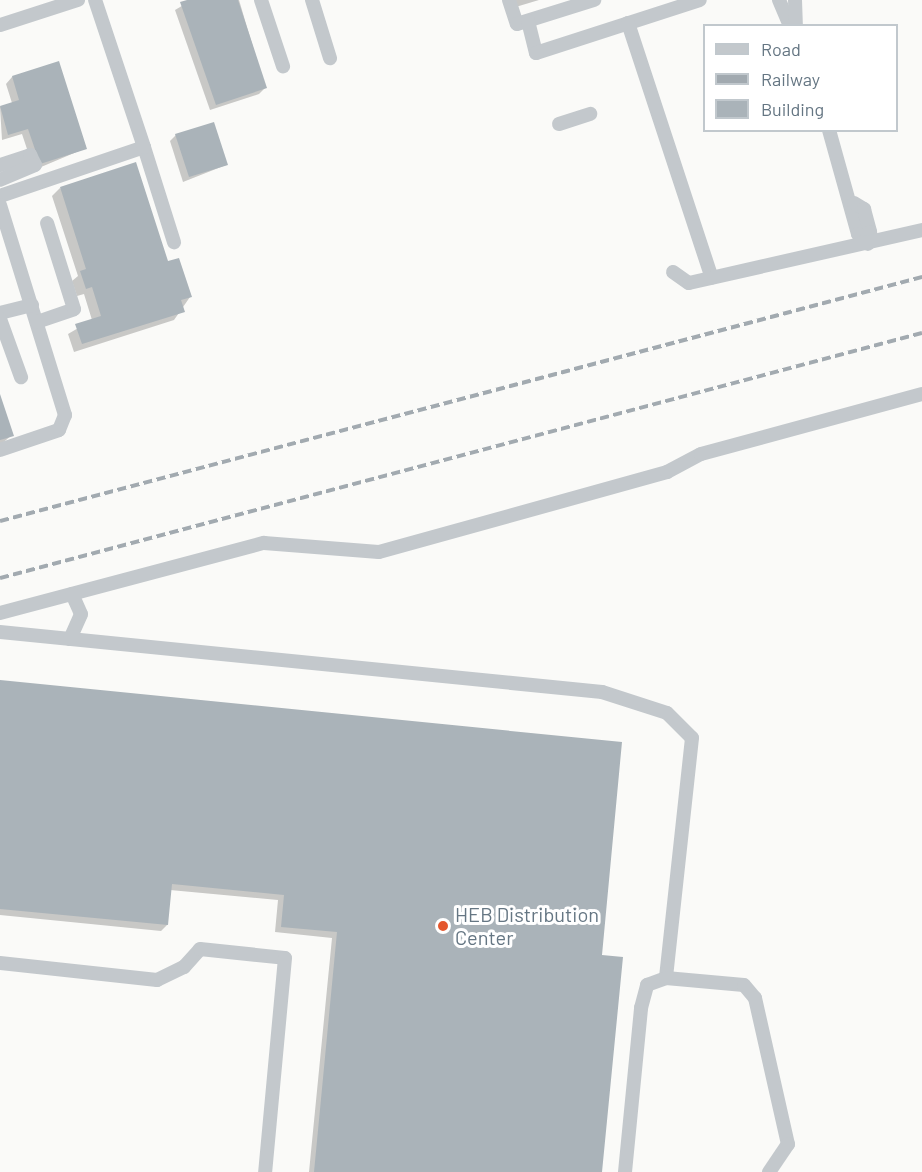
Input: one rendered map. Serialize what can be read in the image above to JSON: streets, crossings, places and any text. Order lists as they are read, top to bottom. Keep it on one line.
{"places":["HEB Distribution Center"],"legend":["Road","Railway","Building"]}
